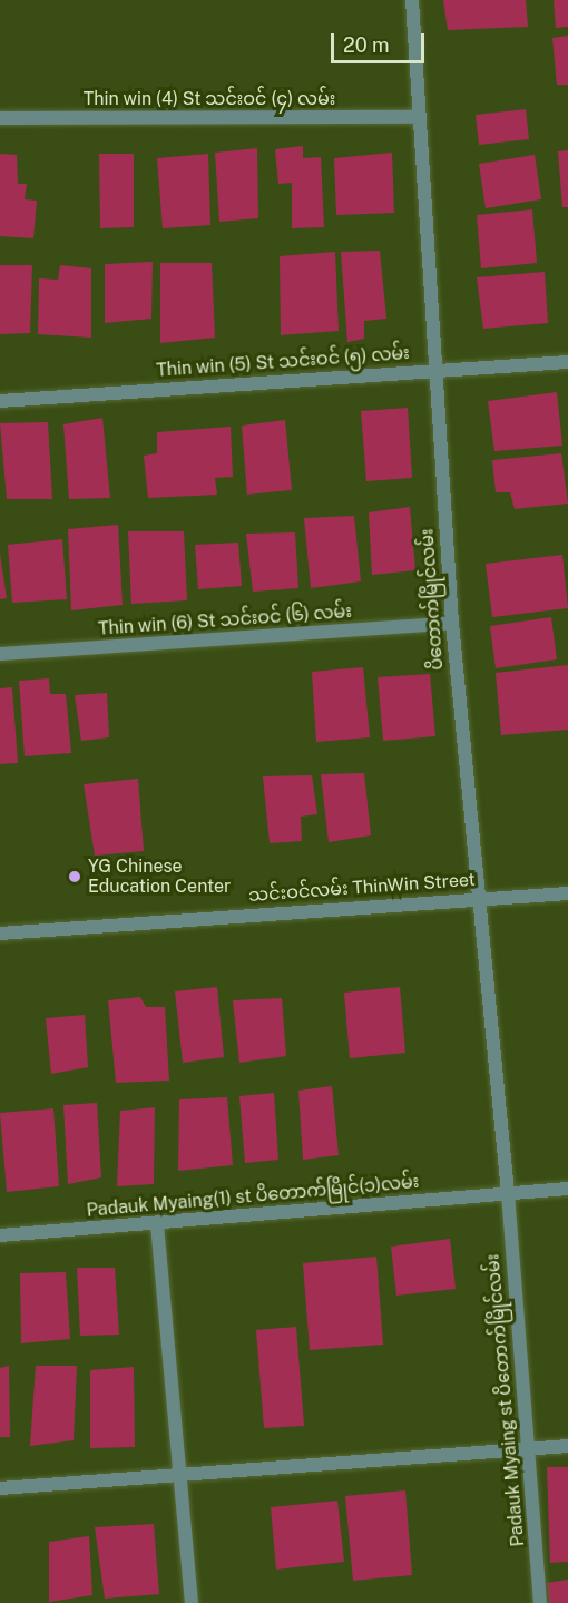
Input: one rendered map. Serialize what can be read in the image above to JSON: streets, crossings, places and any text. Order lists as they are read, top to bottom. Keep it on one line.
{"streets":{"street":["Thin win (4) St သင်းဝင် (၄) လမ်း","Thin win (5) St သင်းဝင် (၅) လမ်း","ပိတောက်မြိုင်လမ်း","Thin win (6) St သင်းဝင် (၆) လမ်း","သင်းဝင်လမ်း ThinWin Street","Padauk Myaing(1) st ပိတောက်မြိုင်(၁)လမ်း","Padauk Myaing st ပိတောက်မြိုင်လမ်း"]},"crossings":[["Thin win (4) St သင်းဝင် (၄) လမ်း","ပိတောက်မြိုင်လမ်း"],["Thin win (5) St သင်းဝင် (၅) လမ်း","ပိတောက်မြိုင်လမ်း"],["ပိတောက်မြိုင်လမ်း","Thin win (6) St သင်းဝင် (၆) လမ်း"],["ပိတောက်မြိုင်လမ်း","သင်းဝင်လမ်း ThinWin Street"],["ပိတောက်မြိုင်လမ်း","Padauk Myaing(1) st ပိတောက်မြိုင်(၁)လမ်း"],["ပိတောက်မြိုင်လမ်း","Padauk Myaing st ပိတောက်မြိုင်လမ်း"],["Padauk Myaing(1) st ပိတောက်မြိုင်(၁)လမ်း","Padauk Myaing st ပိတောက်မြိုင်လမ်း"]],"places":["YG Chinese Education Center"],"scale_bar":"20 m"}
